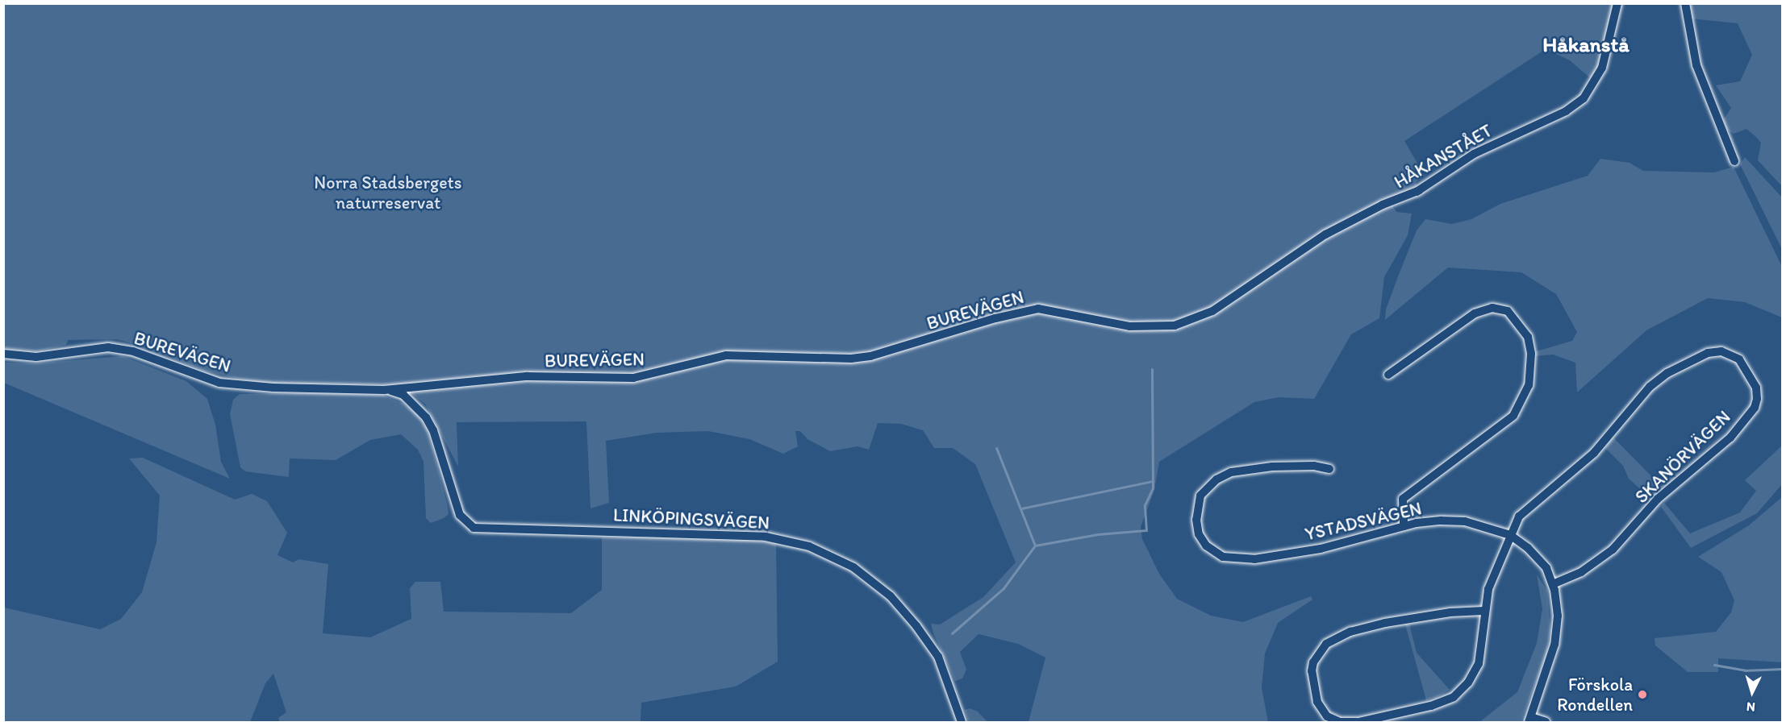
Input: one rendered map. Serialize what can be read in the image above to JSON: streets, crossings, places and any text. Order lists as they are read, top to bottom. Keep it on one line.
{"streets":{"street":["HÅKANSTÅET","BUREVÄGEN","SKANÖRVÄGEN","LINKÖPINGSVÄGEN","YSTADSVÄGEN"]},"crossings":[["HÅKANSTÅET","BUREVÄGEN"],["BUREVÄGEN","LINKÖPINGSVÄGEN"],["SKANÖRVÄGEN","YSTADSVÄGEN"]],"districts":["Håkanstå"],"parks":["Norra Stadsbergets naturreservat"],"places":["Förskola Rondellen"],"north":"bottom"}
